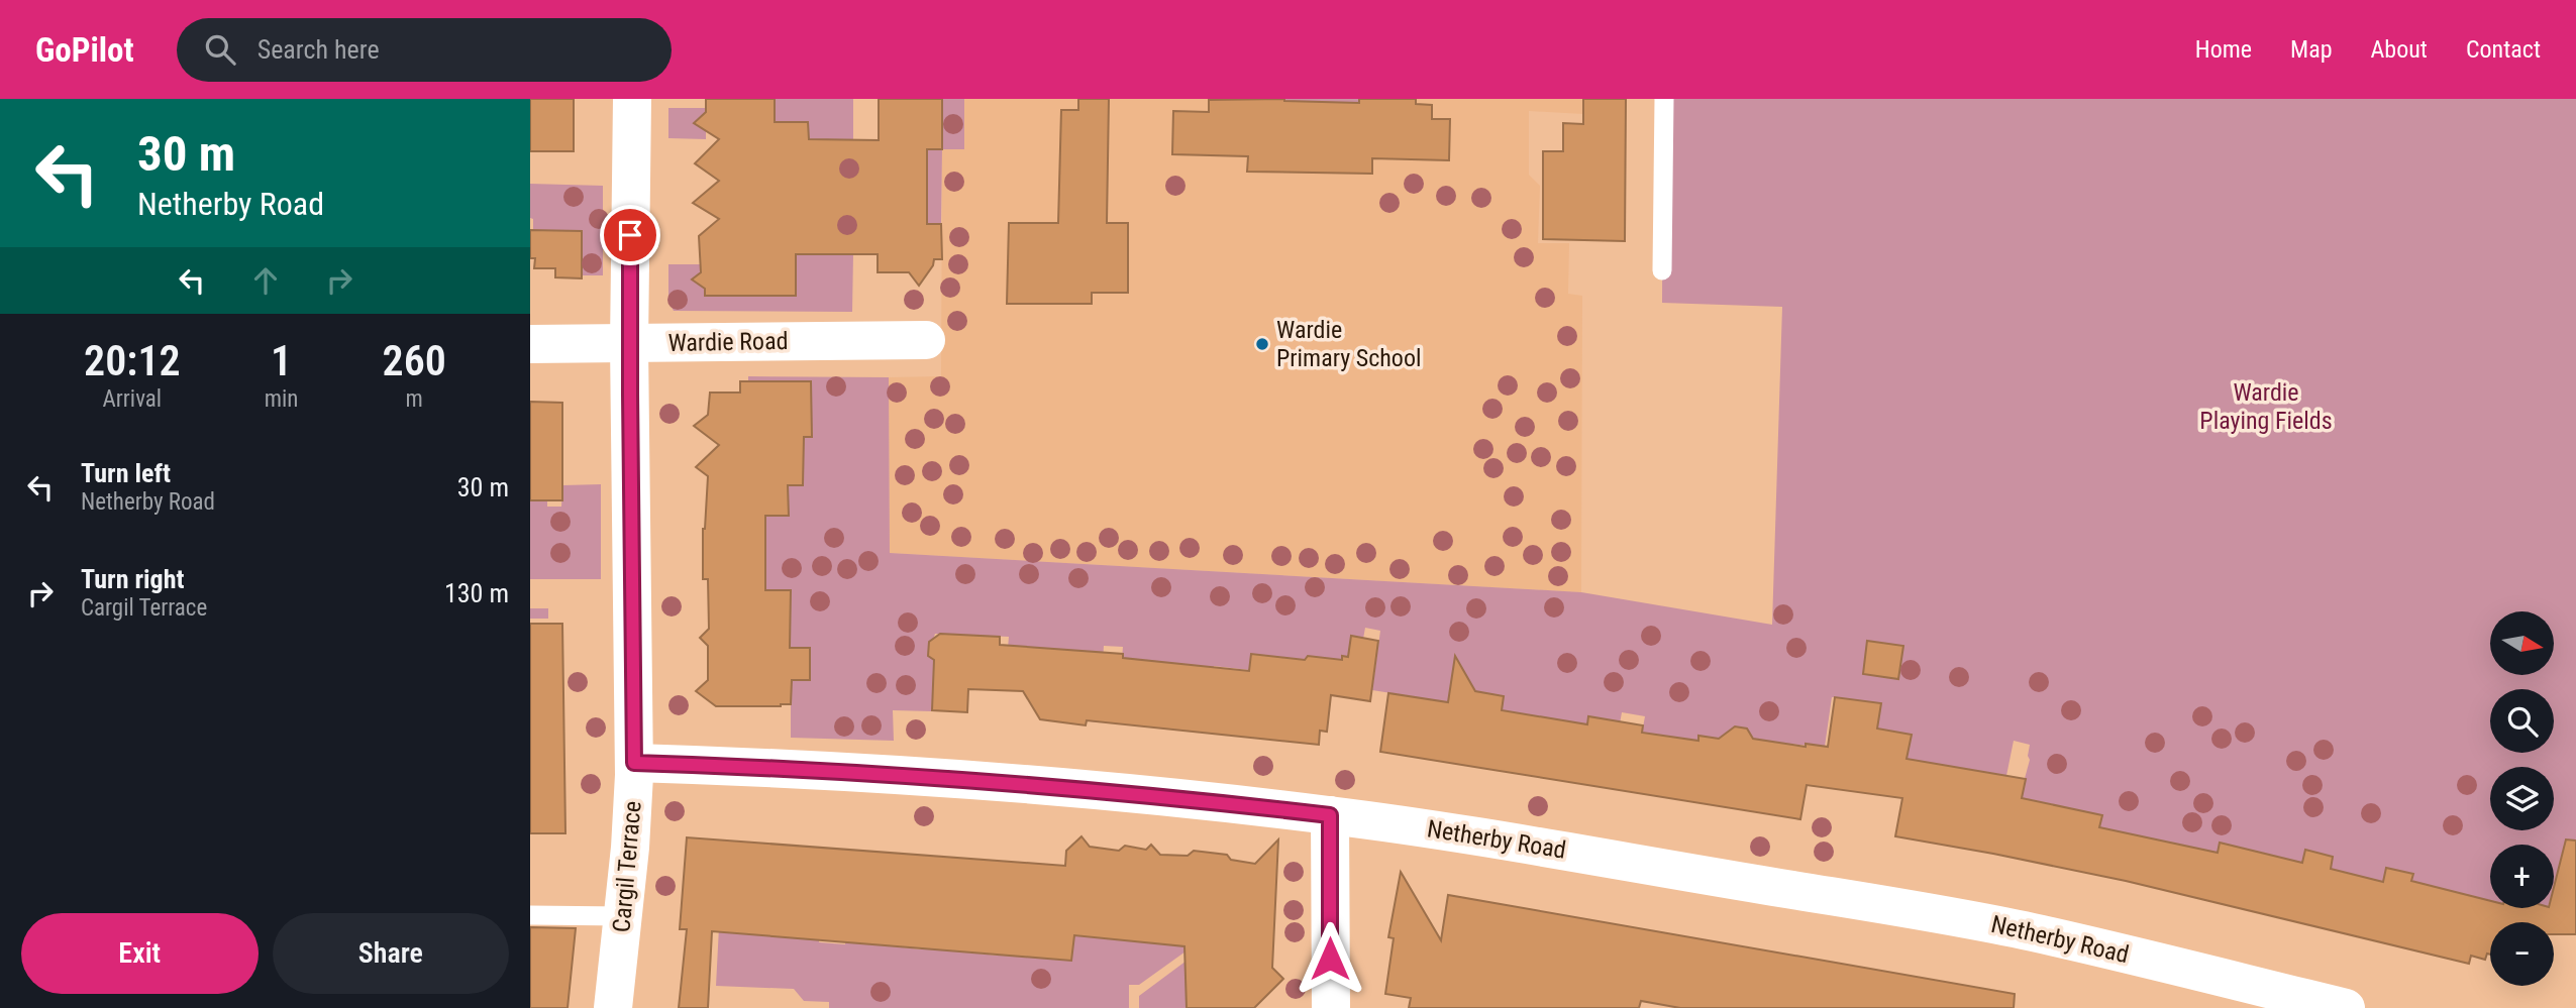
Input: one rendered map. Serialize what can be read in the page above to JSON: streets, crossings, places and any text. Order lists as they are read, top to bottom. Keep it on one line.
{"streets":{"street":["Wardie Road","Netherby Road","Cargil Terrace"]},"crossings":[["Wardie Road","Cargil Terrace"],["Netherby Road","Cargil Terrace"]],"parks":["Wardie Playing Fields"],"places":["Wardie Primary School"],"north":"right","page":{"header":"GoPilot","search":"Search here","nav":["Home","Map","About","Contact"],"turn":["30 m","Netherby Road"],"eta":["20:12","Arrival","1","min","260","m"],"list":[{"name":"Turn left","note":"Netherby Road","value":"30 m"},{"name":"Turn right","note":"Cargil Terrace","value":"130 m"}],"map_buttons":["+","−"],"buttons":["Exit","Share"]}}
